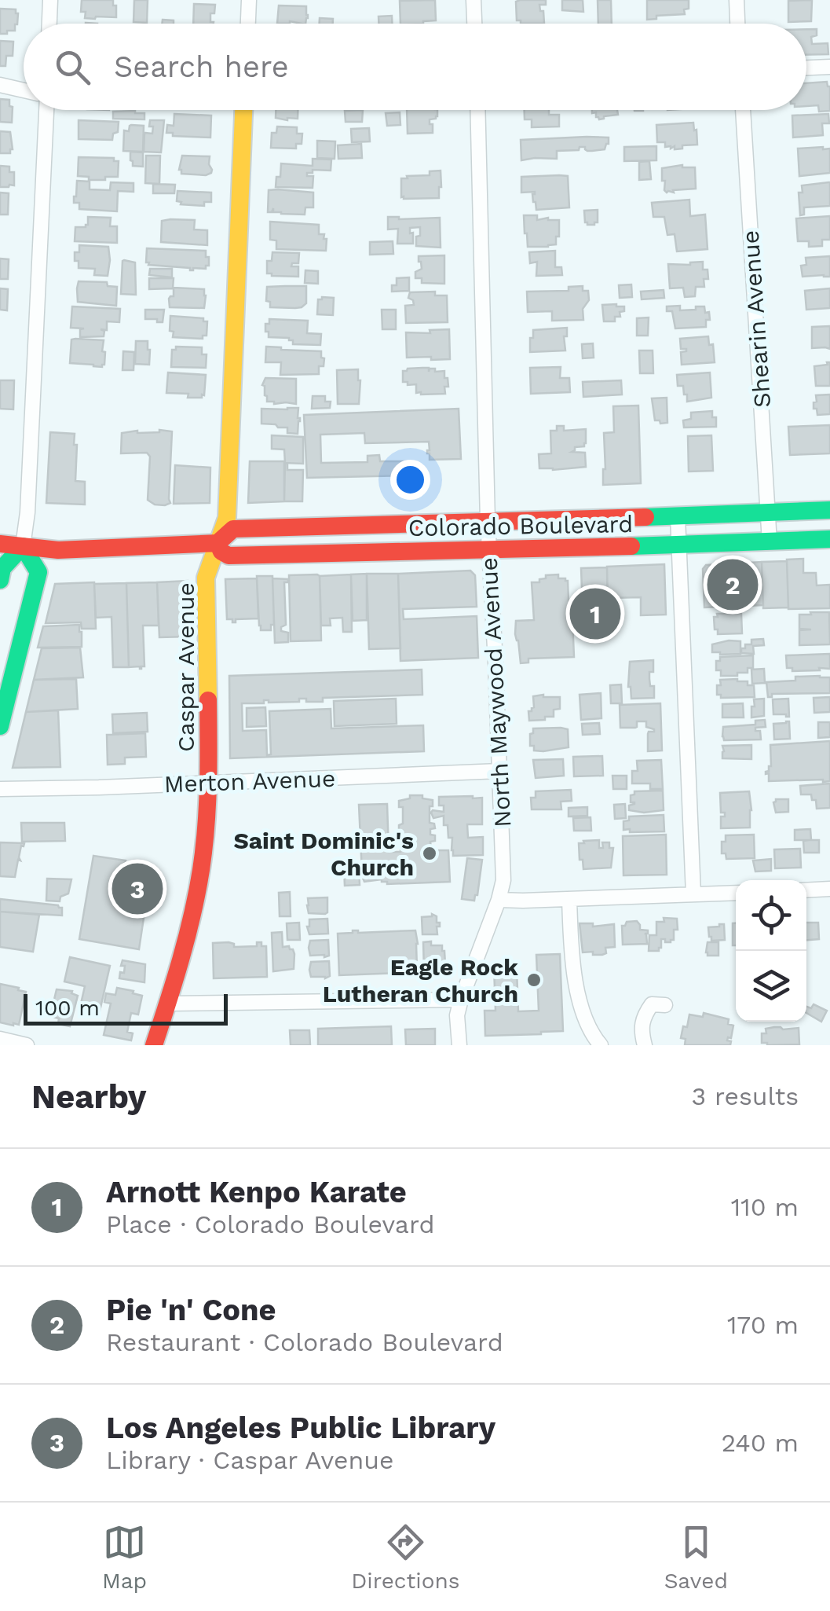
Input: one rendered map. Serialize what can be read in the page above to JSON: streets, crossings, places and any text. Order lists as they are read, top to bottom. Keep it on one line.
{"streets":{"main road":["Colorado Boulevard","Caspar Avenue"],"street":["Shearin Avenue","North Maywood Avenue","Merton Avenue"]},"crossings":[["Shearin Avenue","Colorado Boulevard"],["Colorado Boulevard","Caspar Avenue"],["Colorado Boulevard","North Maywood Avenue"],["Caspar Avenue","Merton Avenue"],["North Maywood Avenue","Merton Avenue"]],"places":["Saint Dominic's Church","Eagle Rock Lutheran Church"],"scale_bar":"100 m","page":{"search":"Search here","pins":["2","1","3"],"scale":"100 m","heading":["Nearby","3 results"],"list":[{"mark":"1","name":"Arnott Kenpo Karate","note":"Place · Colorado Boulevard","value":"110 m"},{"mark":"2","name":"Pie 'n' Cone","note":"Restaurant · Colorado Boulevard","value":"170 m"},{"mark":"3","name":"Los Angeles Public Library","note":"Library · Caspar Avenue","value":"240 m"}],"nav":["Map","Directions","Saved"]}}
